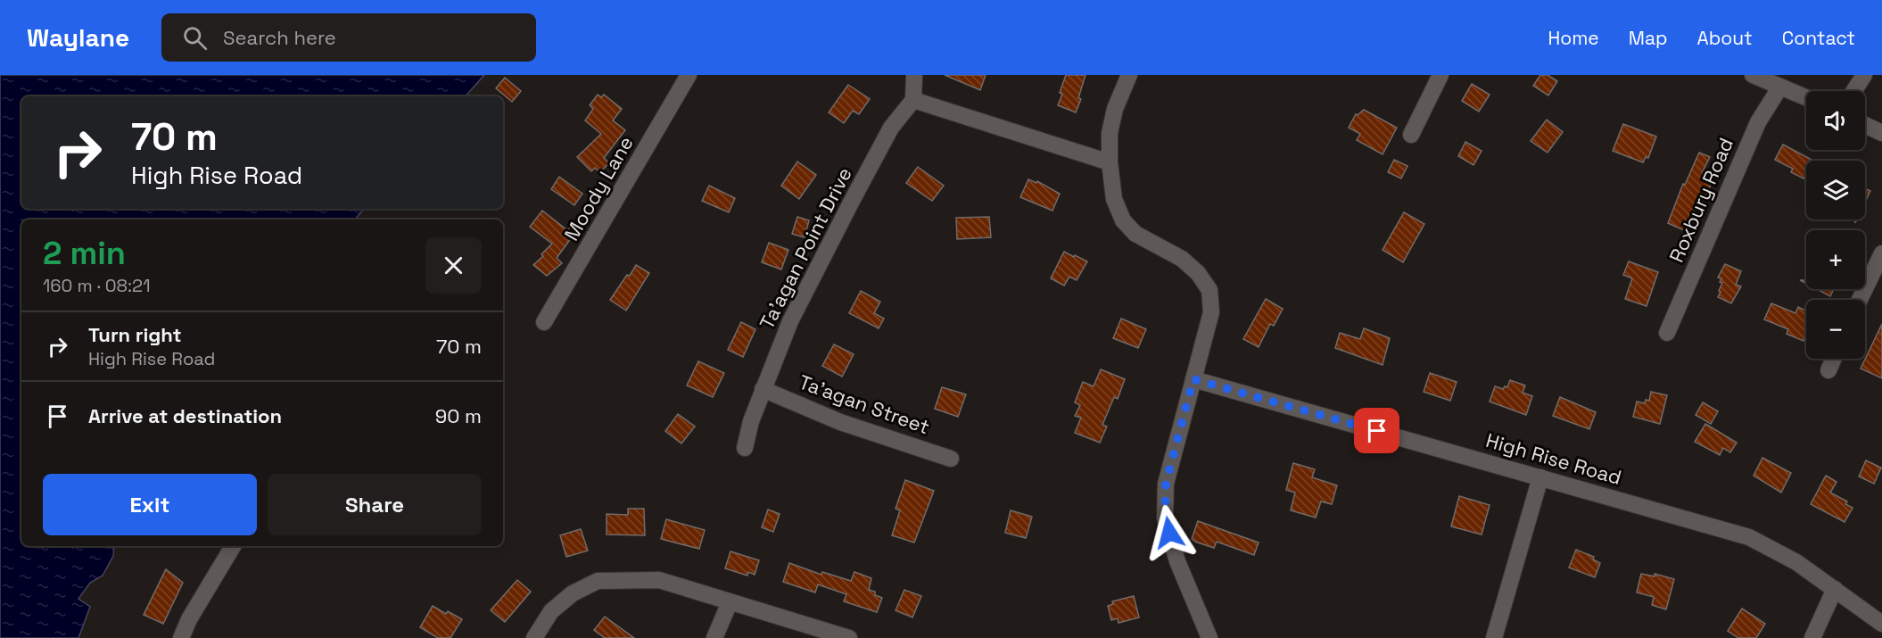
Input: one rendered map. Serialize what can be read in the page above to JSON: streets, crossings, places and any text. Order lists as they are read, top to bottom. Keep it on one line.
{"streets":{"street":["Moody Lane","Roxbury Road","Ta'agan Point Drive","Ta'agan Street","High Rise Road"]},"crossings":[["Ta'agan Point Drive","Ta'agan Street"]],"page":{"header":"Waylane","search":"Search here","nav":["Home","Map","About","Contact"],"map_buttons":["+","−"],"turn":["70 m","High Rise Road"],"heading":["2 min","160 m · 08:21"],"list":[{"name":"Turn right","note":"High Rise Road","value":"70 m"},{"name":"Arrive at destination","value":"90 m"}],"buttons":["Exit","Share"]}}
